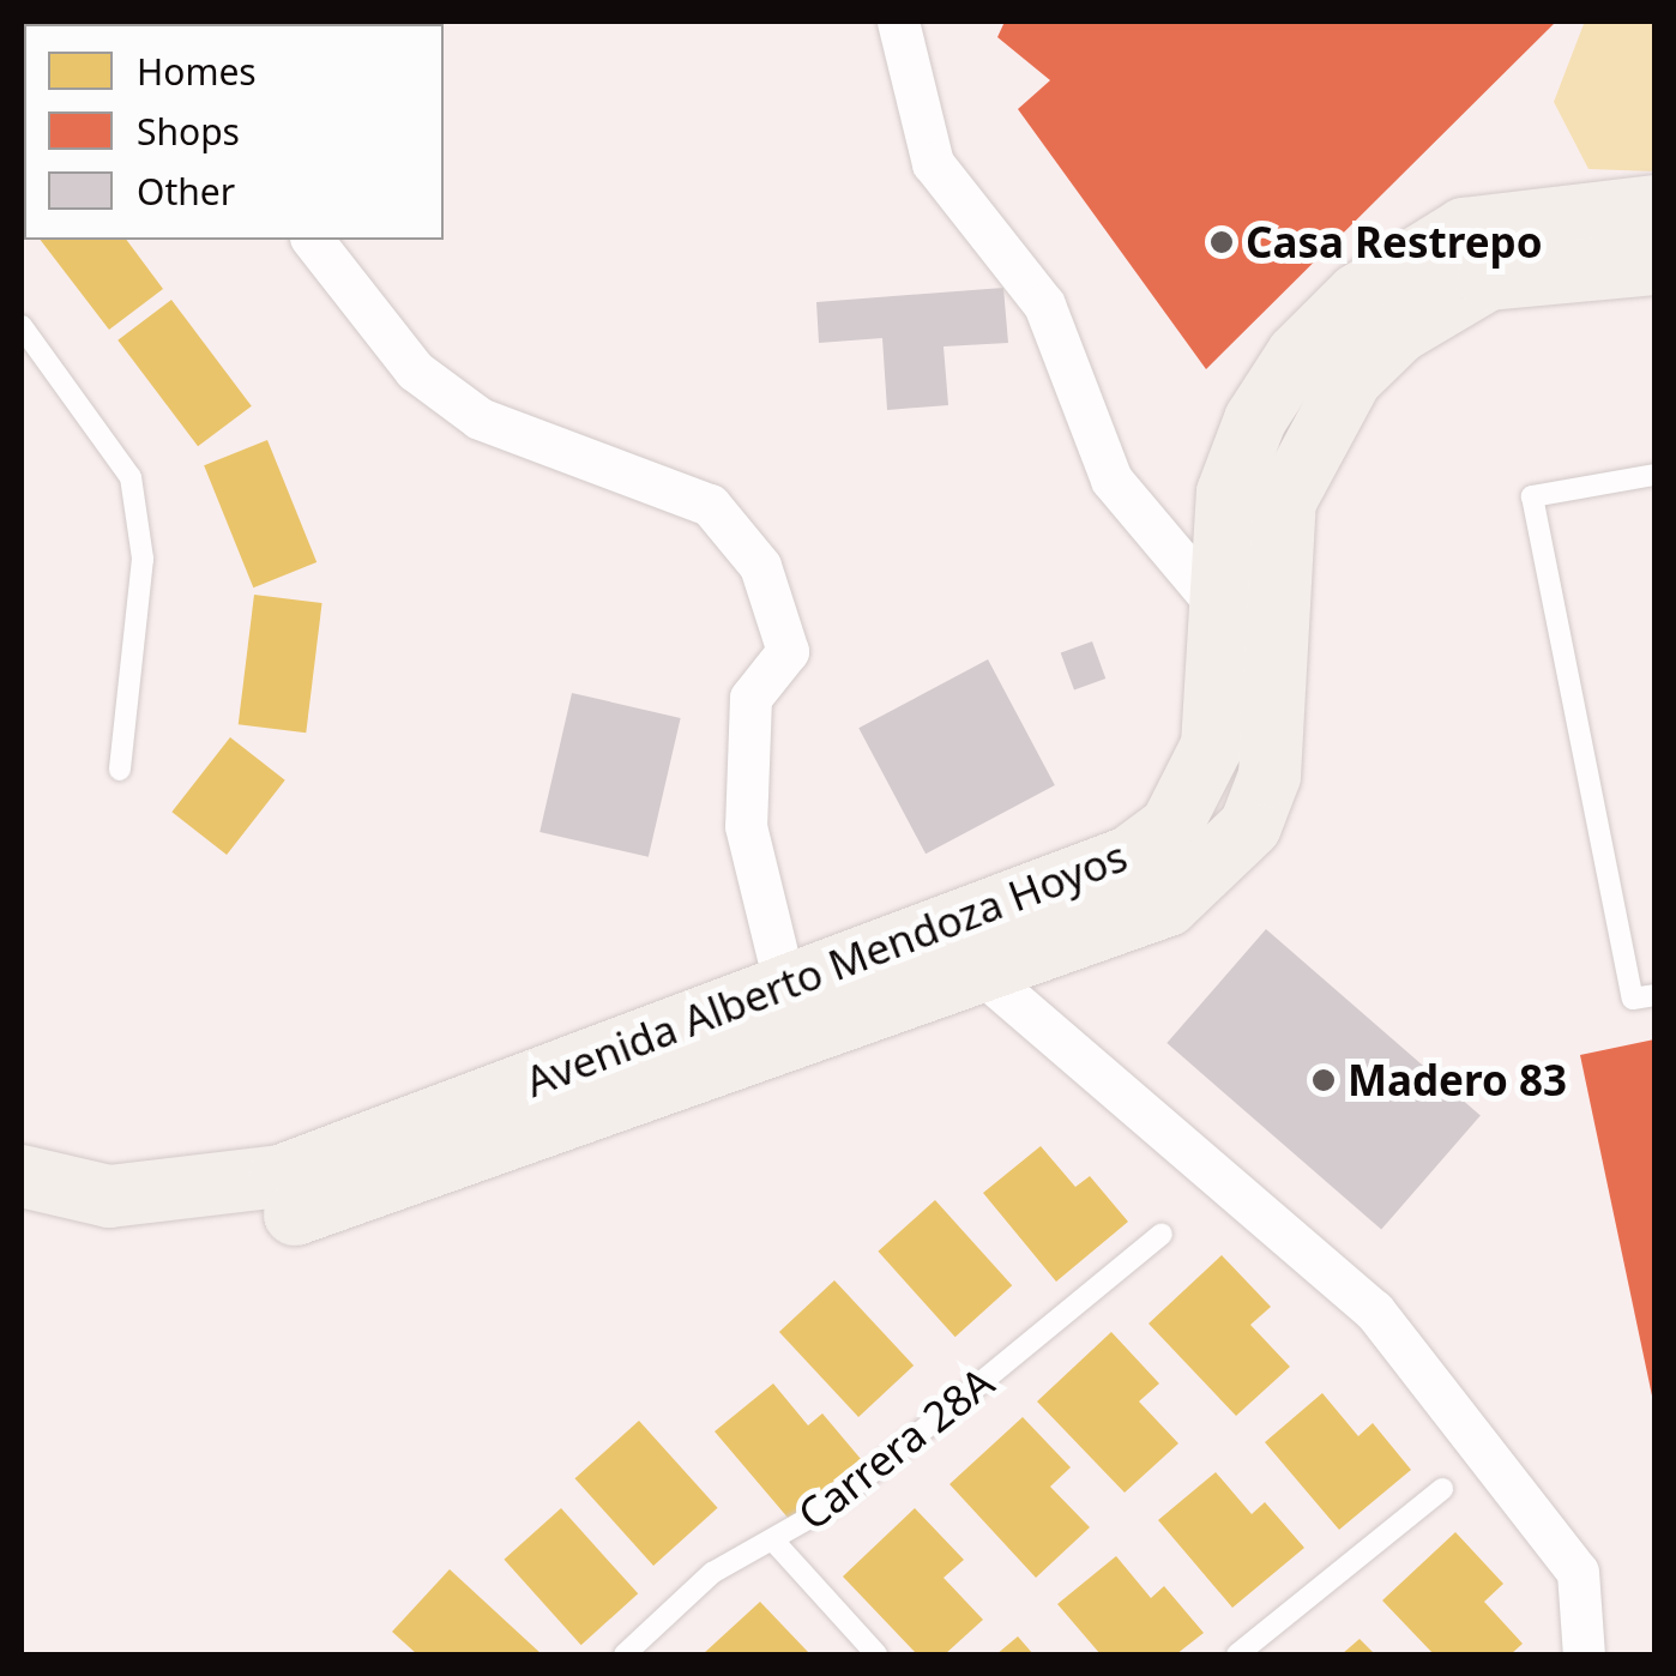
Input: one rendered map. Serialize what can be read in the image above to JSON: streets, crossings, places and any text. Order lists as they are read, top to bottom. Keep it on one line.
{"streets":{"main road":["Avenida Alberto Mendoza Hoyos"],"lane":["Carrera 28A"]},"places":["Casa Restrepo","Madero 83"],"legend":["Homes","Shops","Other"]}
